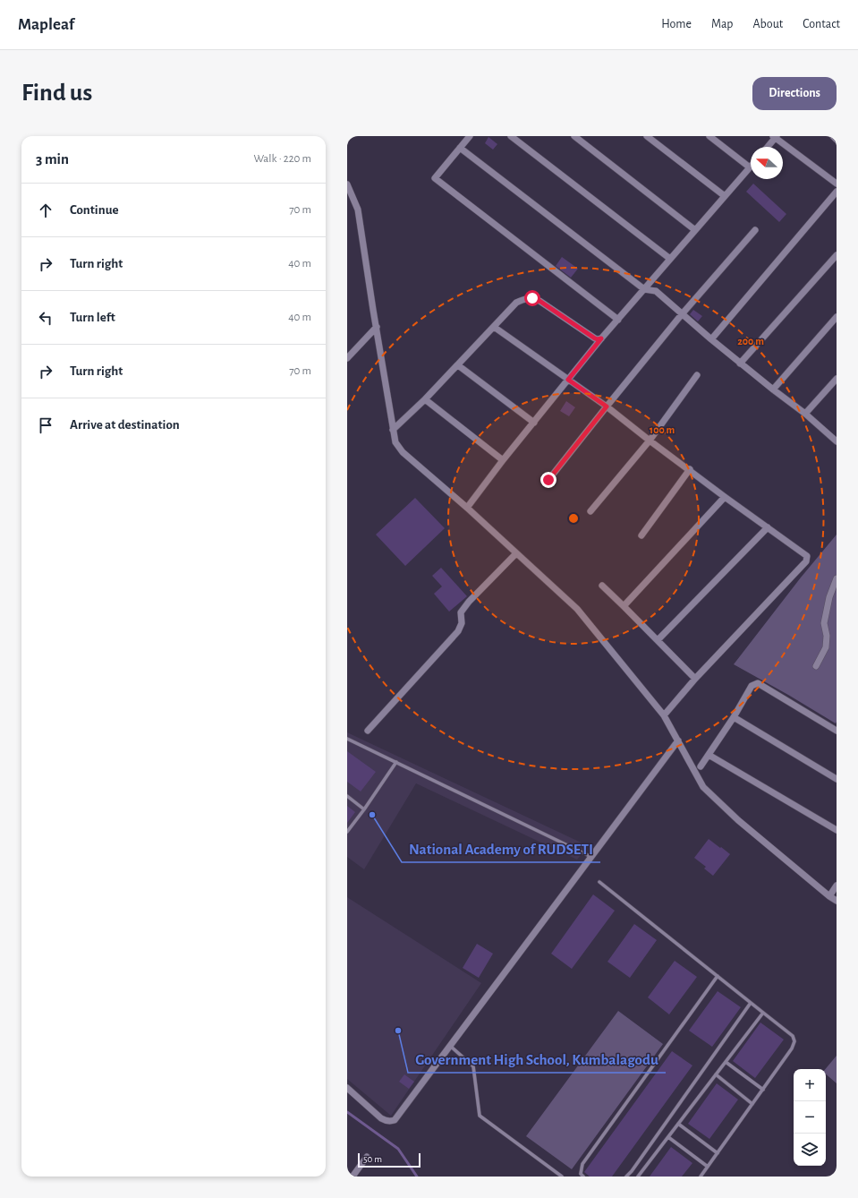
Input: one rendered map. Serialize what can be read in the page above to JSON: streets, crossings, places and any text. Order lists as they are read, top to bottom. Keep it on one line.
{"places":["National Academy of RUDSETI","Government High School, Kumbalagodu"],"scale_bar":"50 m","north":"left","page":{"header":"Mapleaf","nav":["Home","Map","About","Contact"],"buttons":"Directions","title":"Find us","heading":["3 min","Walk · 220 m"],"list":[["Continue","70 m"],["Turn right","40 m"],["Turn left","40 m"],["Turn right","70 m"],"Arrive at destination"],"map_buttons":["+","−"],"scale":"50 m"},"rings":["200 m","100 m"]}
